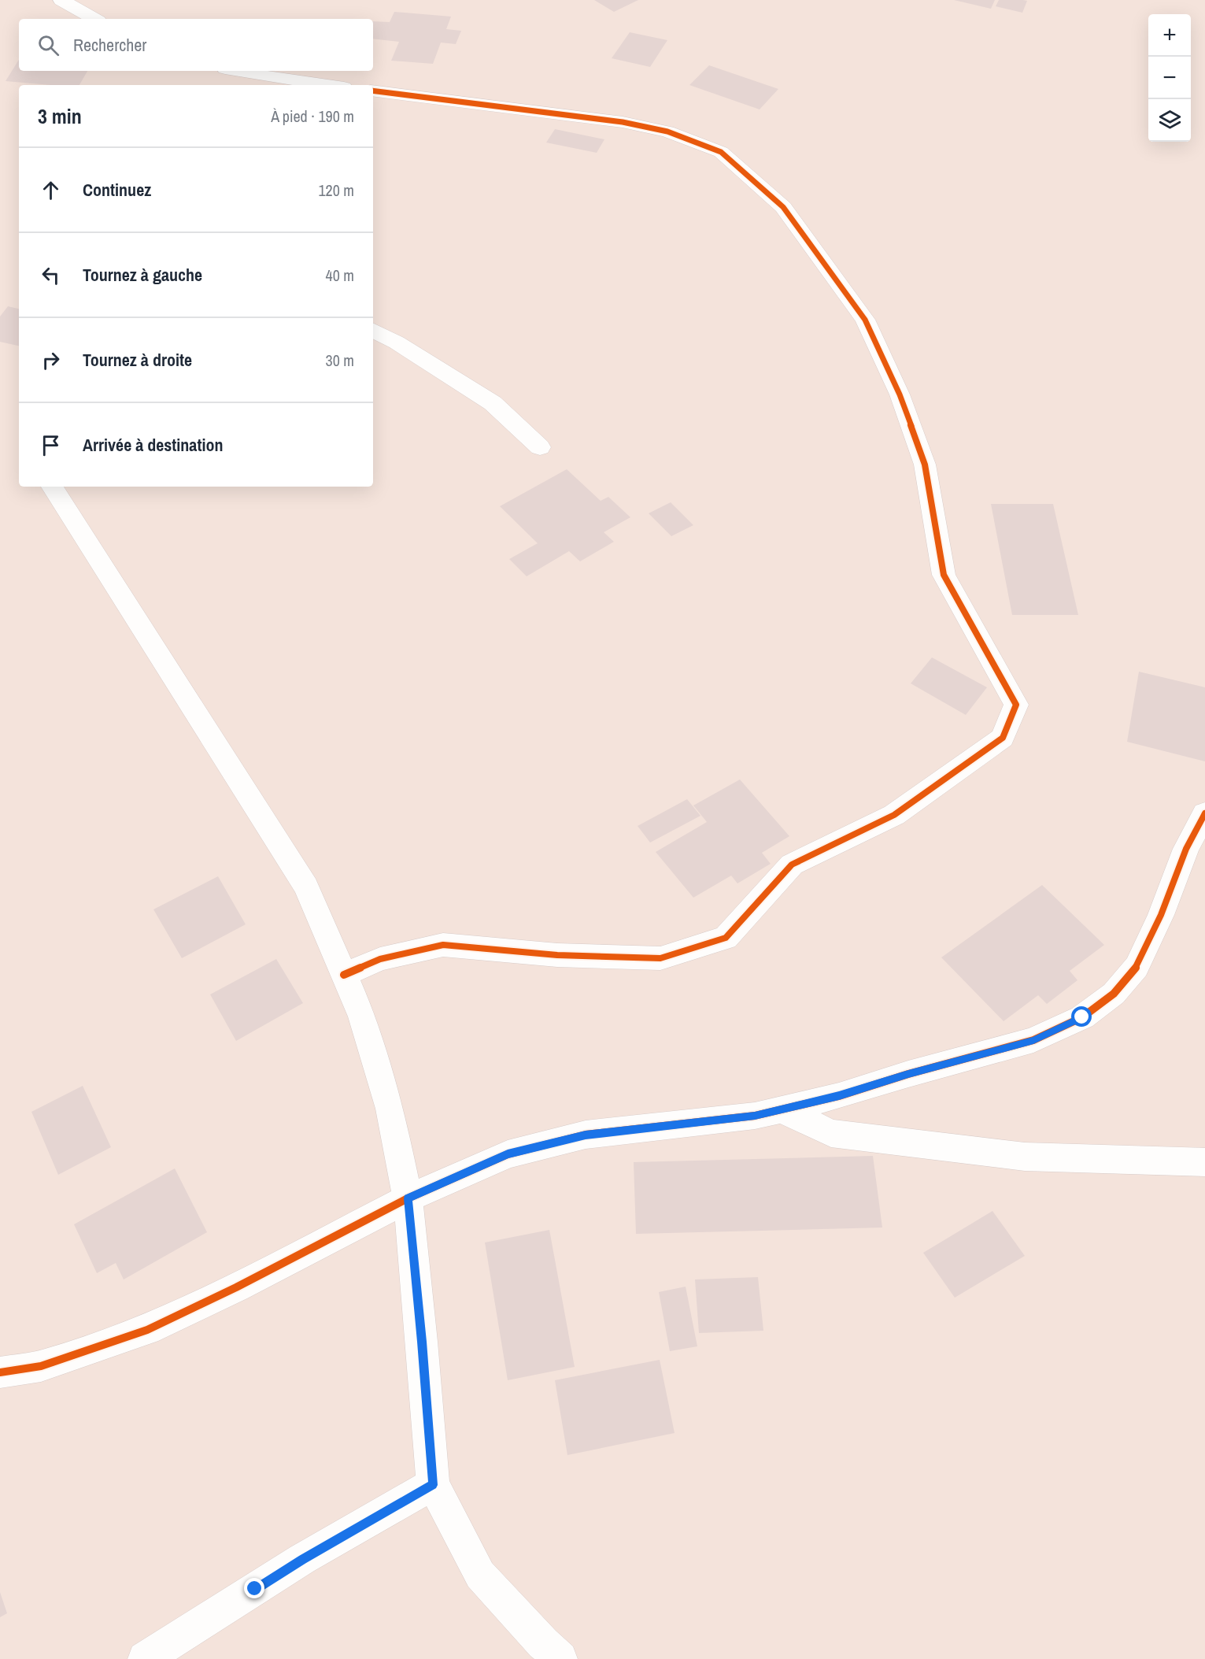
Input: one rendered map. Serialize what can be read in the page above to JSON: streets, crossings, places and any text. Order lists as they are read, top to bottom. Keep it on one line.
{"page":{"map_buttons":["+","−"],"search":"Rechercher","heading":["3 min","À pied · 190 m"],"list":[["Continuez","120 m"],["Tournez à gauche","40 m"],["Tournez à droite","30 m"],"Arrivée à destination"]}}
